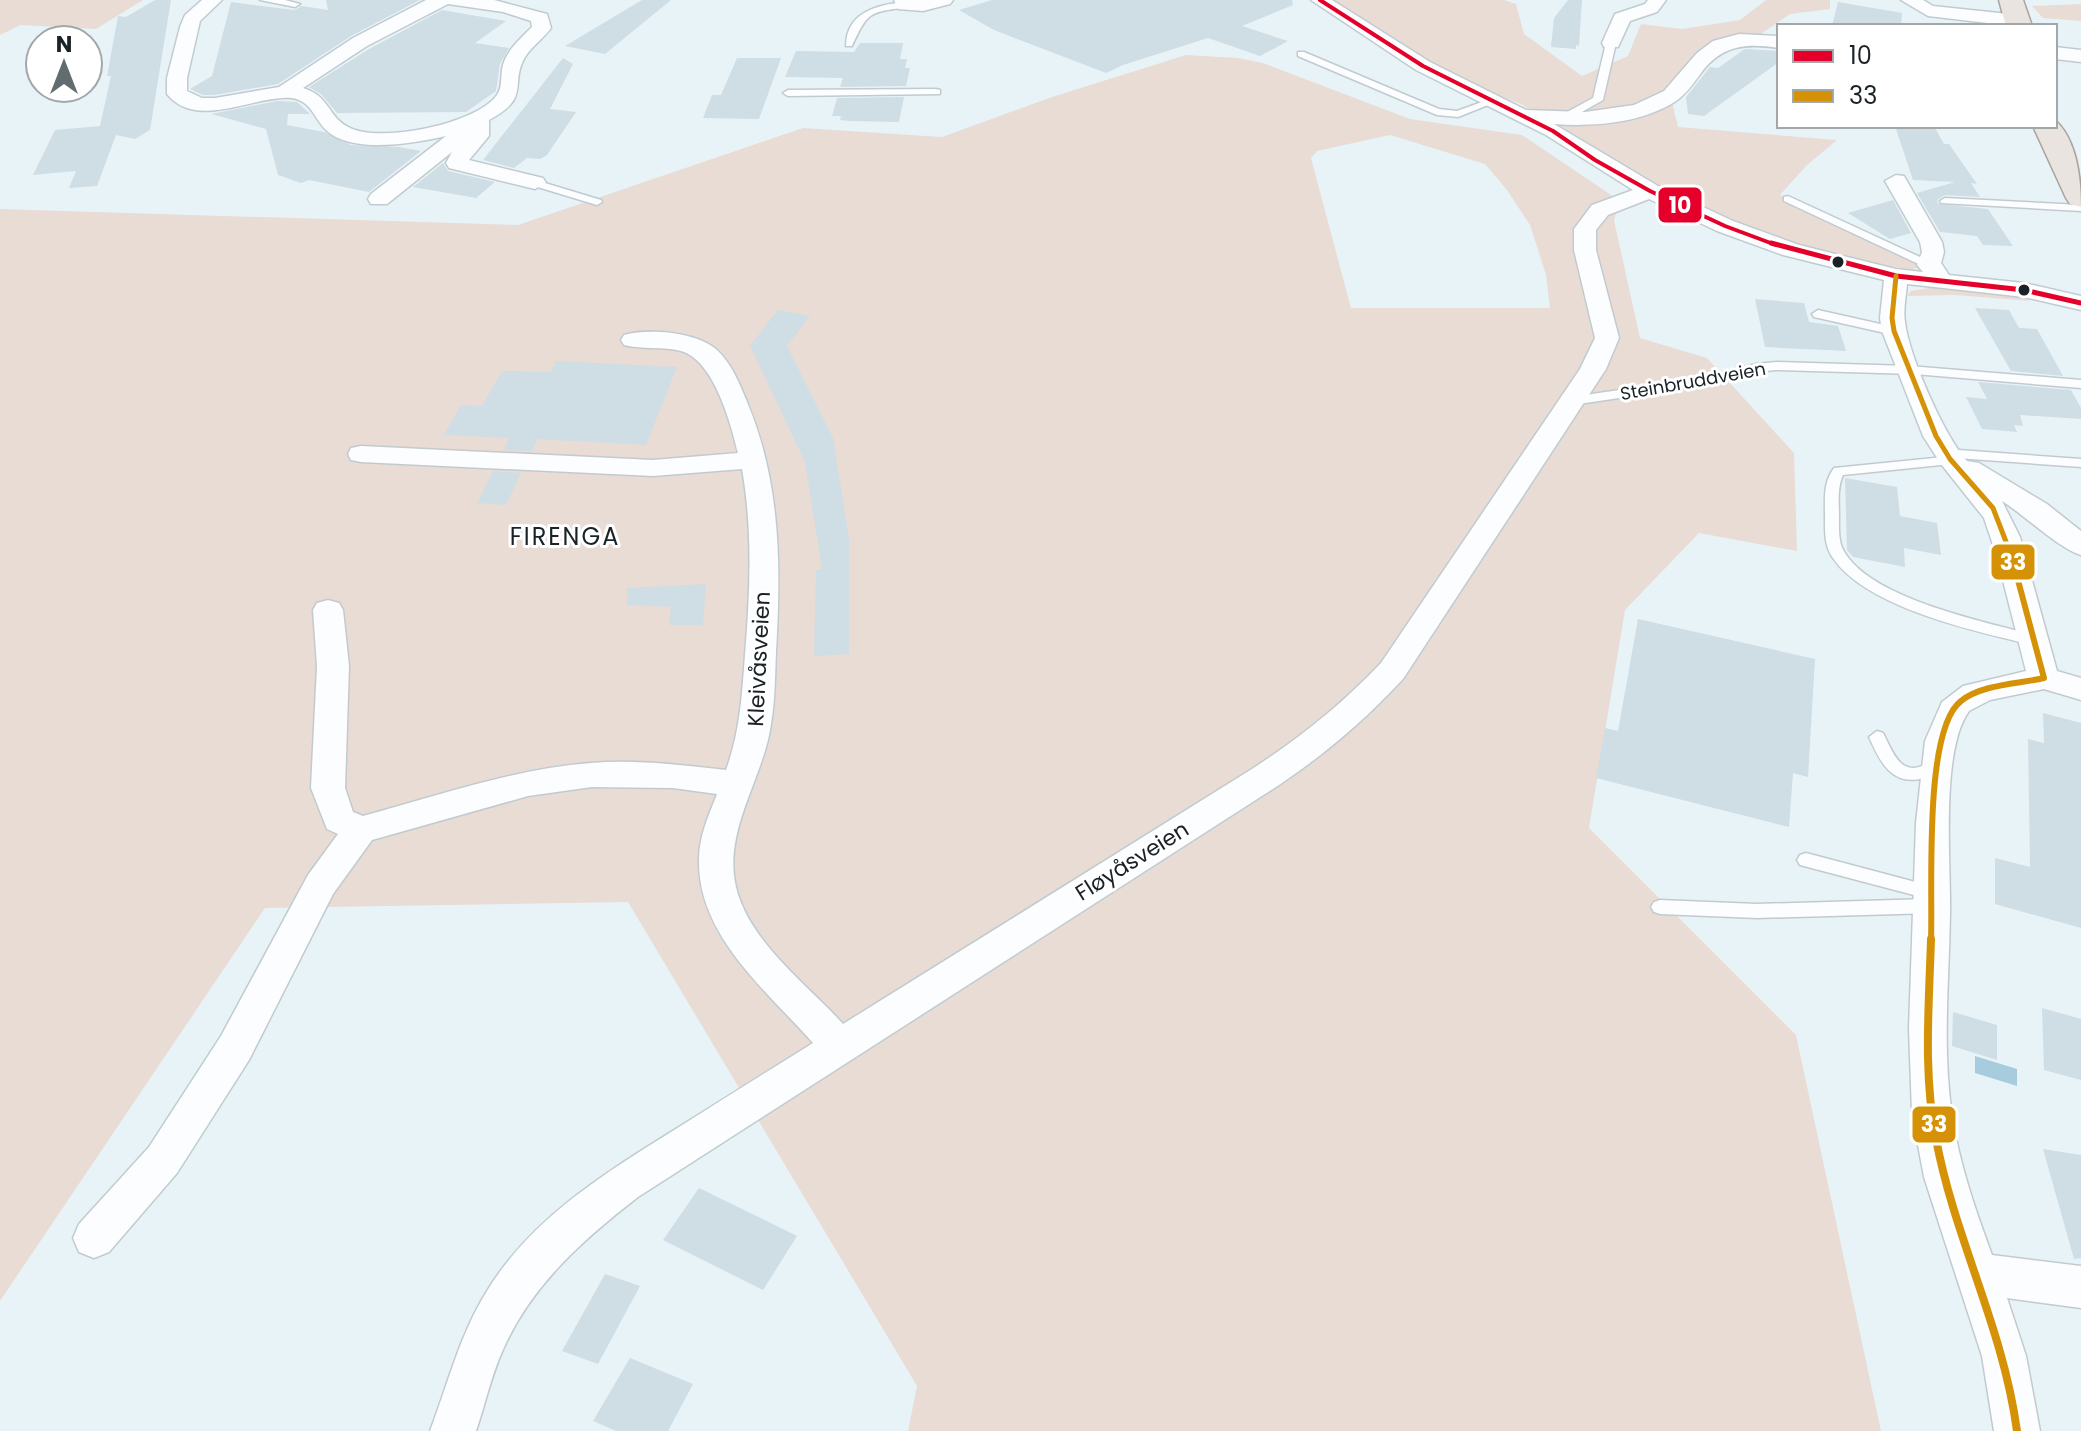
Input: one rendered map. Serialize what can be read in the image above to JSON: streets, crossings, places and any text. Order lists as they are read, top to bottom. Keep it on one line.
{"streets":{"street":["Kleivåsveien","Fløyåsveien"],"lane":["Steinbruddveien"]},"crossings":[["Steinbruddveien","Fløyåsveien"],["Kleivåsveien","Fløyåsveien"]],"districts":["FIRENGA"],"lines":["transit line 10","transit line 33"],"legend":["10","33"],"north":"top"}
